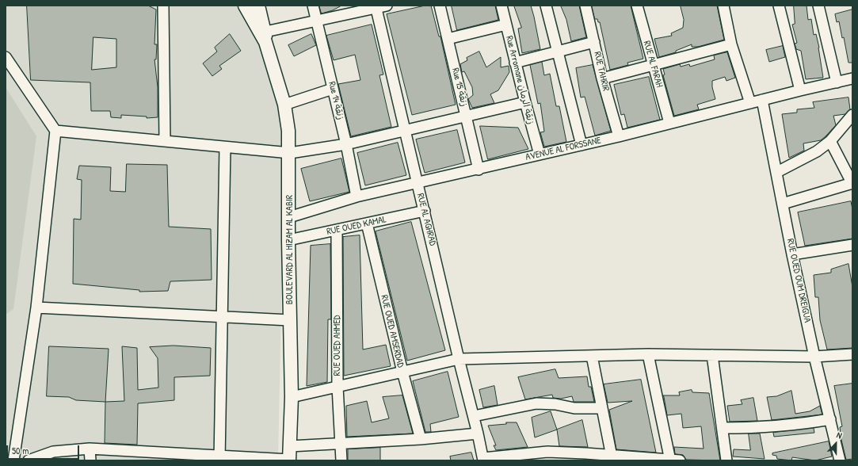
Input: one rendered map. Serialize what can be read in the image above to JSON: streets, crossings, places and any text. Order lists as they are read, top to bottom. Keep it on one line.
{"streets":{"street":["RUE AL FARAH","RUE TAHRIR","Rue Arromane زنقة الرمان","Rue 15 زنقة","Rue 14 زنقة","AVENUE AL FORSSANE","RUE AL AGHRAD","RUE OUED KAMAL","BOULEVARD AL HIZAM AL KABIR","RUE OUED OUM DREIGUA","RUE OUED AMSERDAD","RUE OUED AHMED"]},"crossings":[["RUE AL FARAH","AVENUE AL FORSSANE"],["RUE TAHRIR","AVENUE AL FORSSANE"],["Rue Arromane زنقة الرمان","AVENUE AL FORSSANE"],["Rue 15 زنقة","AVENUE AL FORSSANE"],["Rue 14 زنقة","AVENUE AL FORSSANE"],["AVENUE AL FORSSANE","RUE AL AGHRAD"],["AVENUE AL FORSSANE","BOULEVARD AL HIZAM AL KABIR"],["AVENUE AL FORSSANE","RUE OUED OUM DREIGUA"],["RUE AL AGHRAD","RUE OUED KAMAL"],["RUE OUED KAMAL","BOULEVARD AL HIZAM AL KABIR"],["RUE OUED KAMAL","RUE OUED AMSERDAD"],["RUE OUED KAMAL","RUE OUED AHMED"]],"scale_bar":"50 m","north":"top"}
